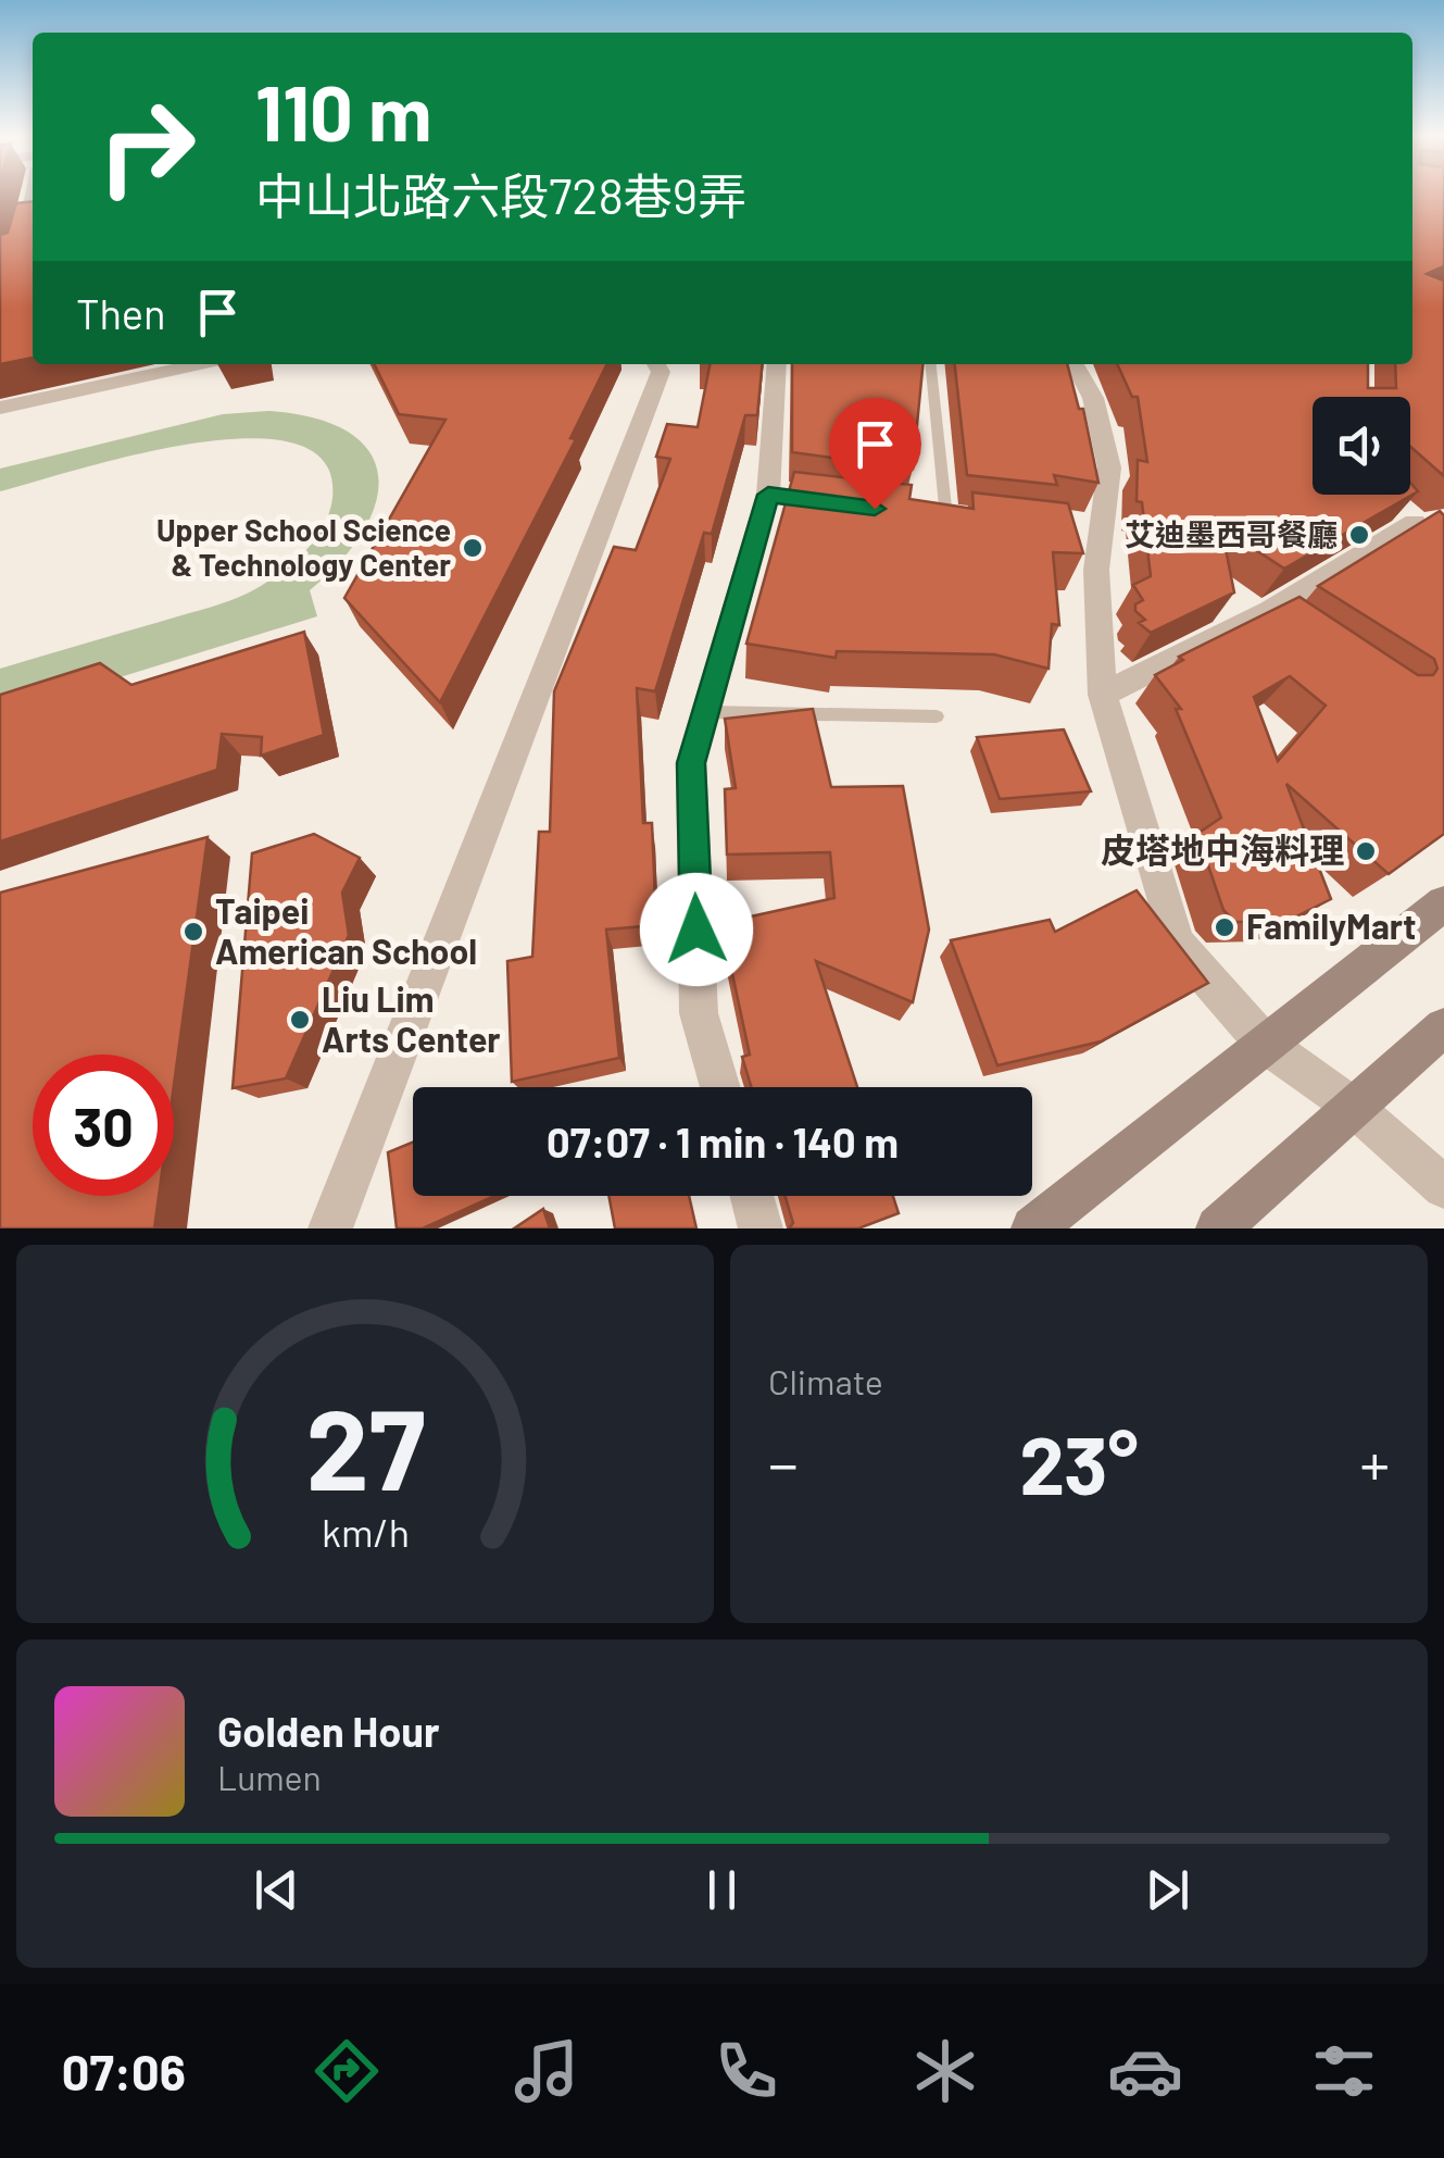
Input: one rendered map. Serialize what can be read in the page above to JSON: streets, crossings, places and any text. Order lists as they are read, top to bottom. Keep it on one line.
{"places":["艾迪墨西哥餐廳","Upper School Science & Technology Center","皮塔地中海料理","FamilyMart","Taipei American School","Liu Lim Arts Center"],"page":{"turn":["110 m","中山北路六段728巷9弄"],"then":"Then","limit":"30","trip":"07:07 · 1 min · 140 m","tile":"Climate","heat":["−","23°","+"],"song":["Golden Hour","Lumen"],"tabs":"07:06","gauge":["27","km/h"]}}
